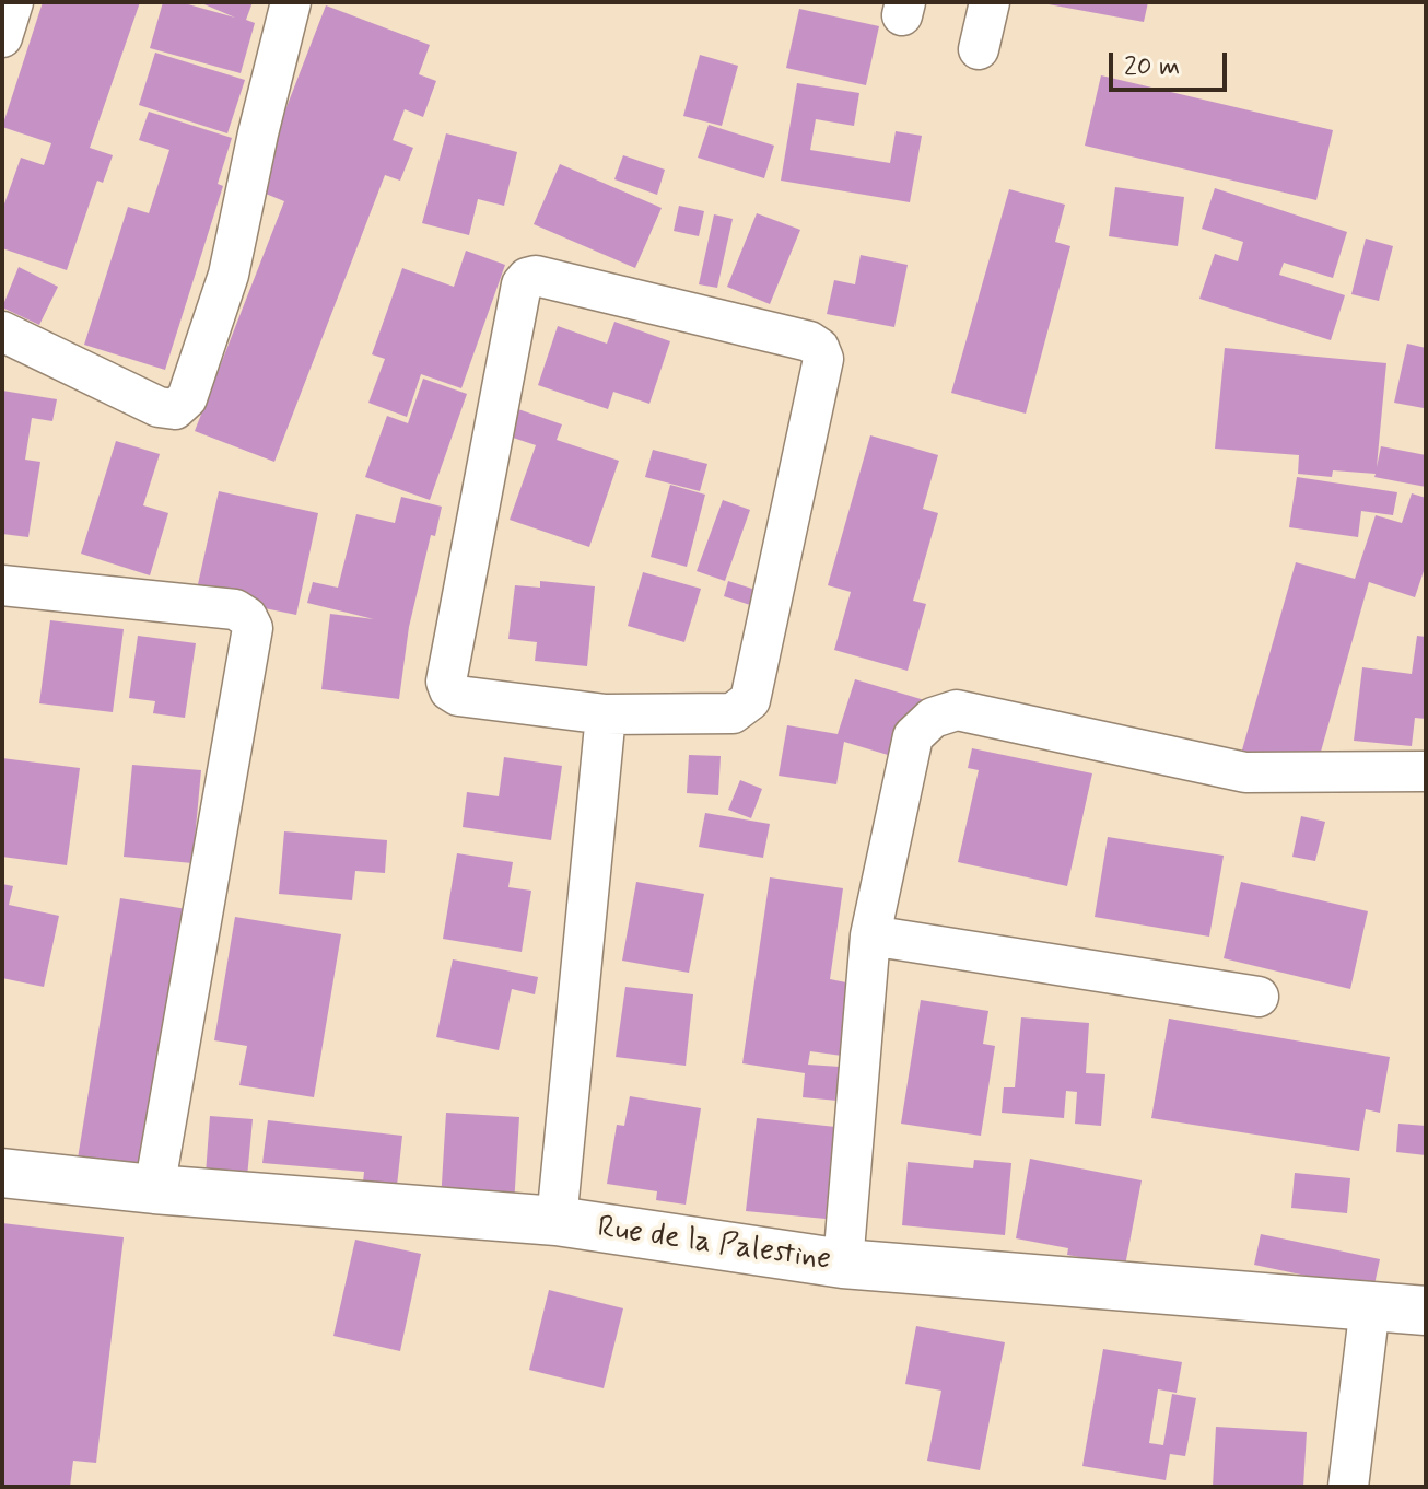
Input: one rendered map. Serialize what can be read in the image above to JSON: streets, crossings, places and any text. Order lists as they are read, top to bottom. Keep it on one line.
{"streets":{"street":["Rue de la Palestine"]},"scale_bar":"20 m"}
